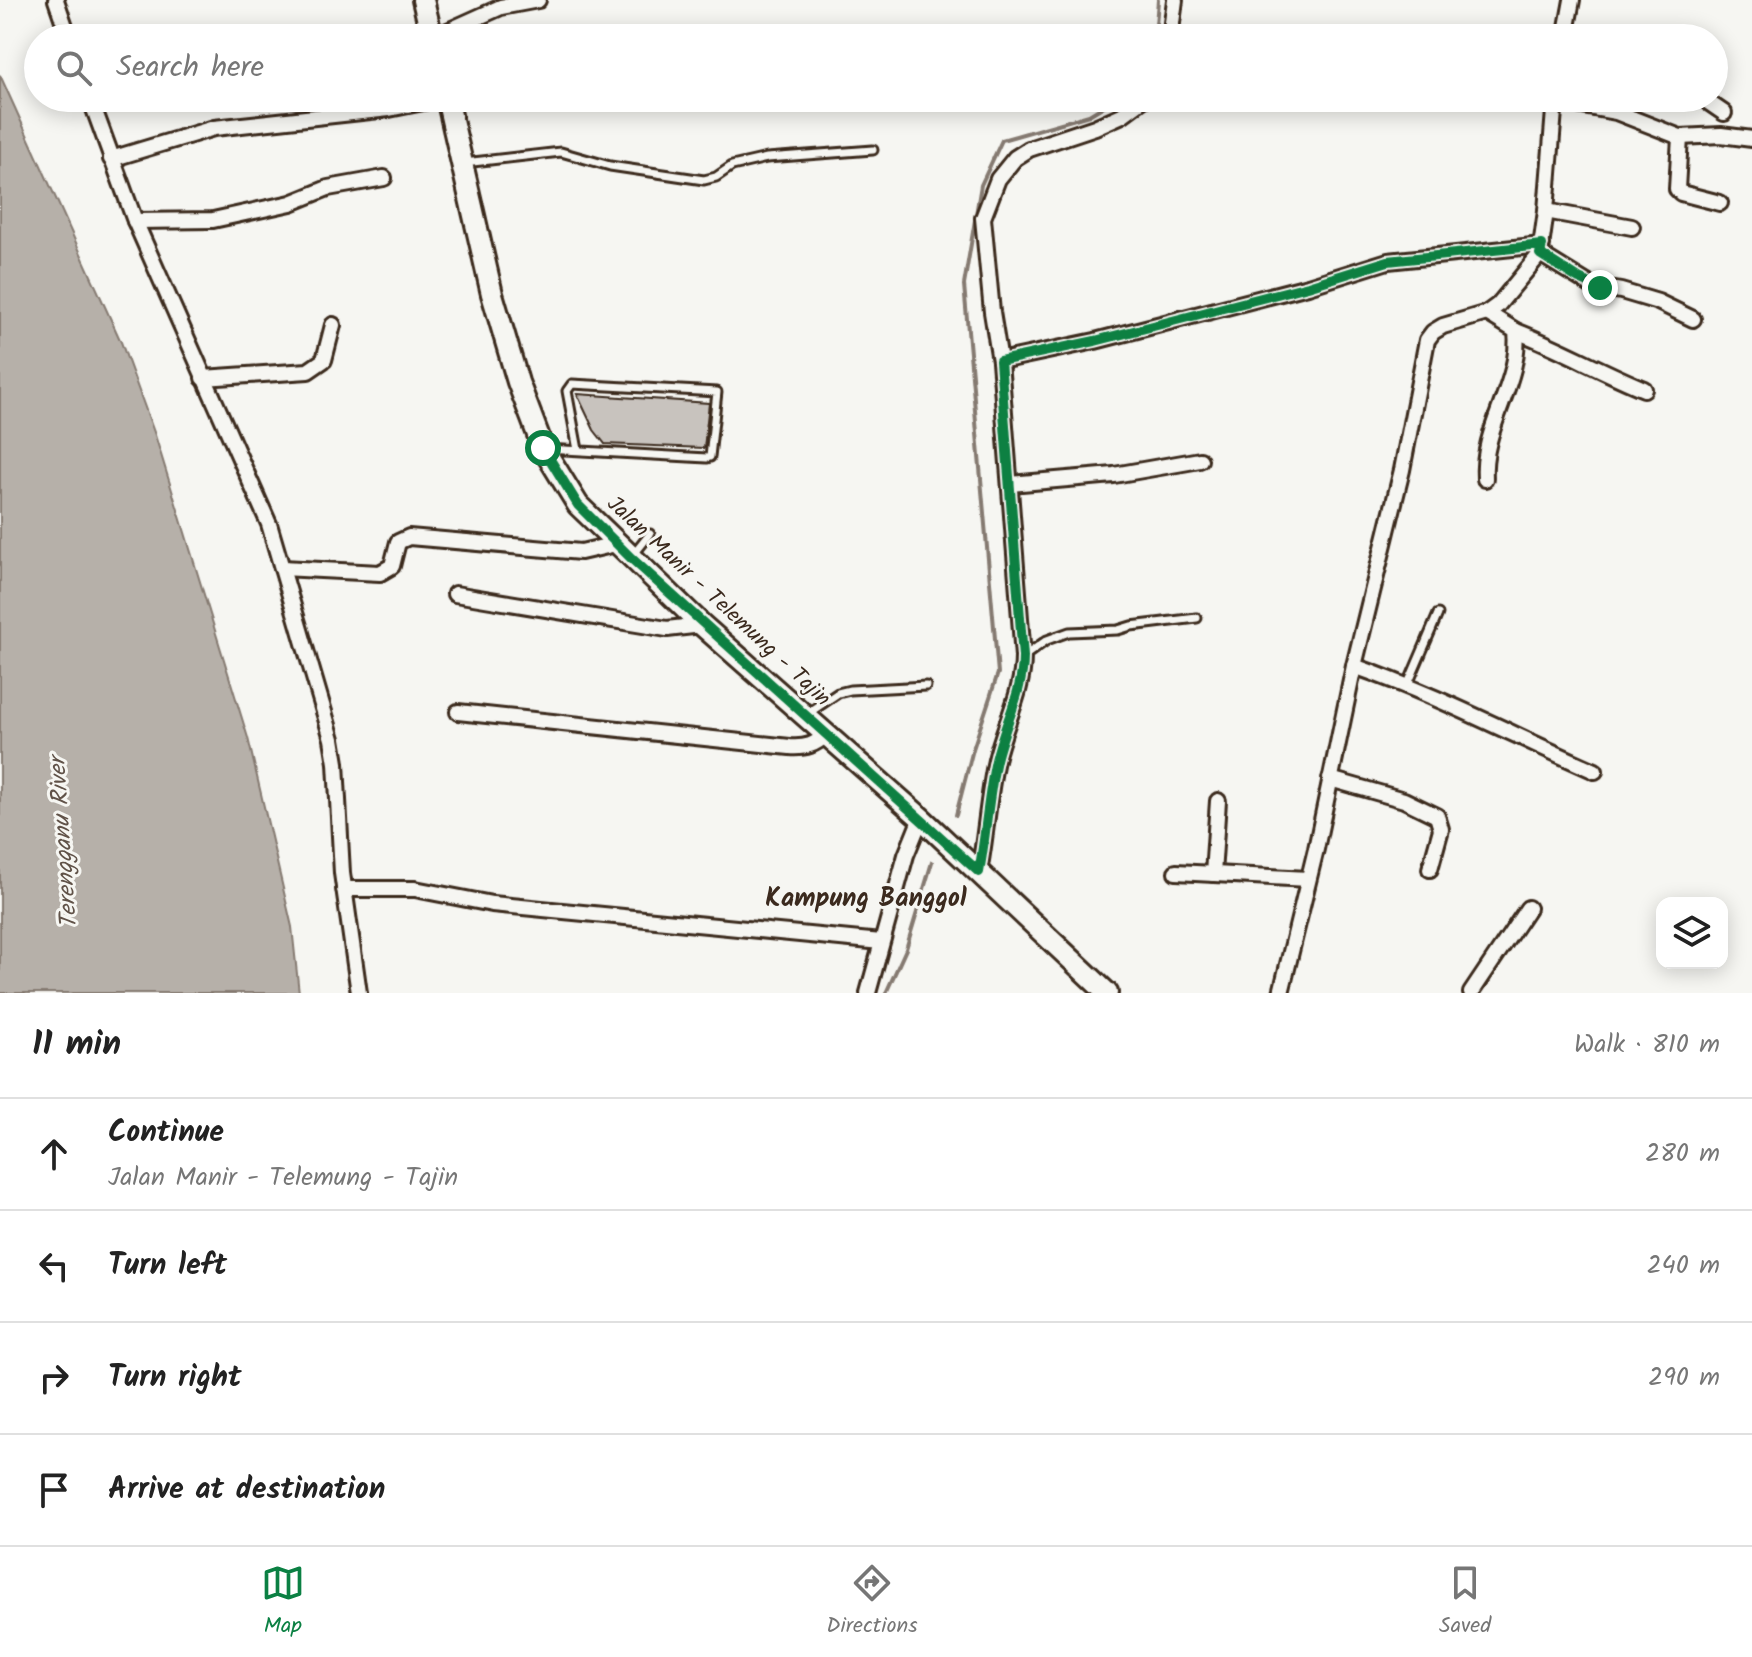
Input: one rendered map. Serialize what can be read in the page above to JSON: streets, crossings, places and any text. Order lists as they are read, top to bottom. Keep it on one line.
{"streets":{"main road":["Jalan Manir - Telemung - Tajin"]},"districts":["Kampung Banggol"],"water":["Terengganu River"],"page":{"search":"Search here","heading":["11 min","Walk · 810 m"],"list":[["Continue","Jalan Manir - Telemung - Tajin","280 m"],["Turn left","240 m"],["Turn right","290 m"],"Arrive at destination"],"nav":["Map","Directions","Saved"]}}
